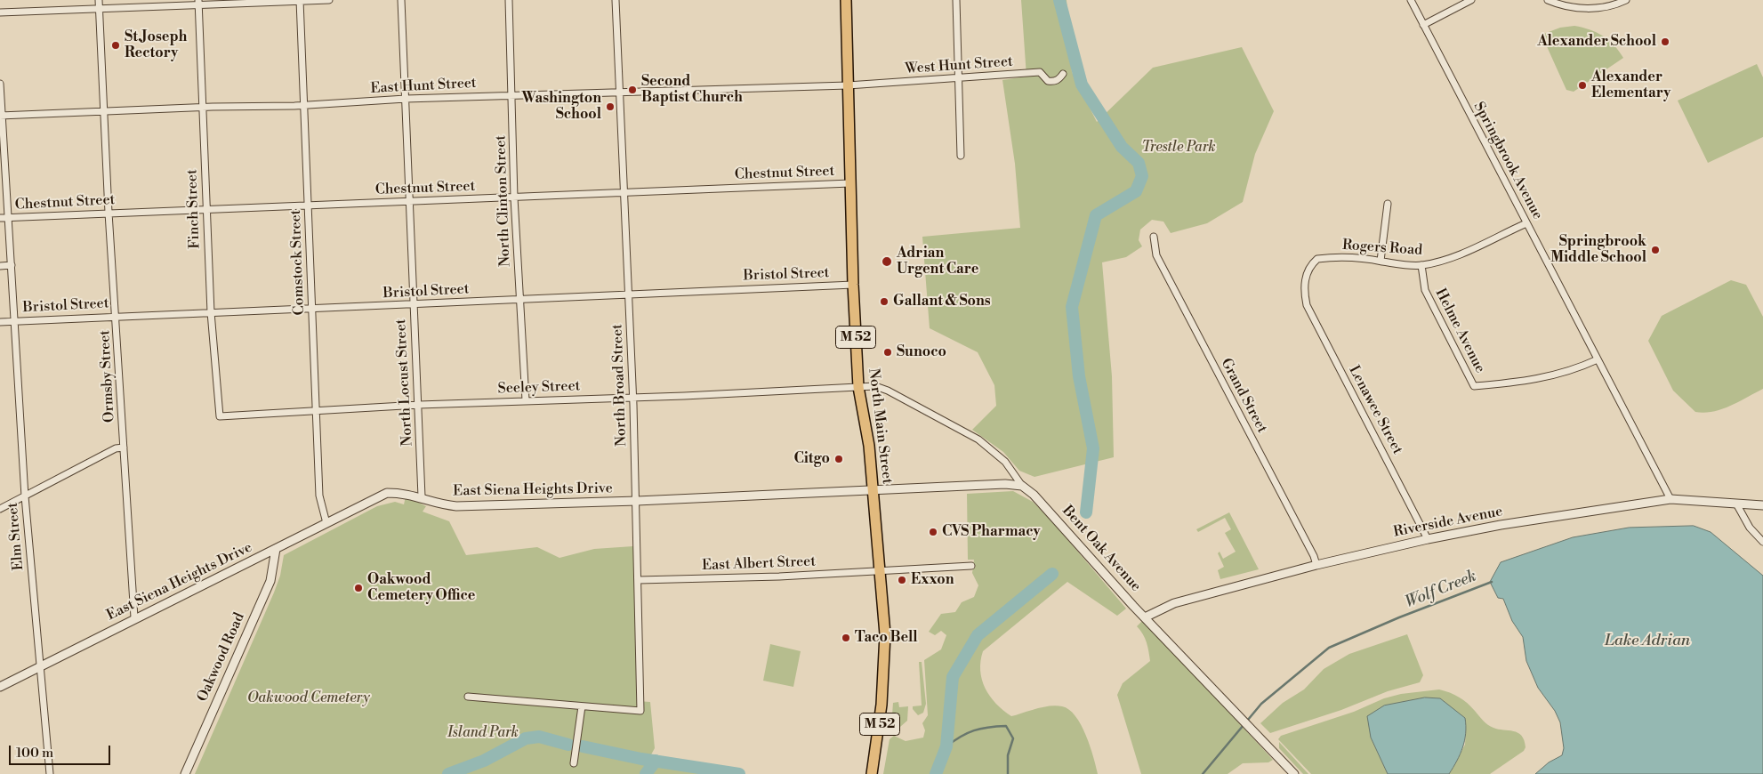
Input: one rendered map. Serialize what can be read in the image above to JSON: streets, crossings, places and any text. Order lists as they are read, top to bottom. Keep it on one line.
{"streets":{"main road":["M 52","North Main Street"],"street":["West Hunt Street","East Hunt Street","Springbrook Avenue","Chestnut Street","North Clinton Street","Finch Street","Rogers Road","Comstock Street","Bristol Street","Helme Avenue","Ormsby Street","North Locust Street","North Broad Street","Seeley Street","Grand Street","Lenawee Street","East Siena Heights Drive","Riverside Avenue","Elm Street","Bent Oak Avenue","East Albert Street","Oakwood Road"]},"crossings":[["West Hunt Street","East Hunt Street"],["West Hunt Street","North Main Street"],["East Hunt Street","North Clinton Street"],["East Hunt Street","Finch Street"],["East Hunt Street","Comstock Street"],["East Hunt Street","Ormsby Street"],["East Hunt Street","North Locust Street"],["East Hunt Street","North Broad Street"],["East Hunt Street","North Main Street"],["East Hunt Street","Elm Street"],["Springbrook Avenue","Rogers Road"],["Springbrook Avenue","Helme Avenue"],["Springbrook Avenue","Riverside Avenue"],["Chestnut Street","North Clinton Street"],["Chestnut Street","Finch Street"],["Chestnut Street","Comstock Street"],["Chestnut Street","Ormsby Street"],["Chestnut Street","North Locust Street"],["Chestnut Street","North Broad Street"],["Chestnut Street","North Main Street"],["Chestnut Street","Elm Street"],["North Clinton Street","Bristol Street"],["North Clinton Street","Seeley Street"],["Finch Street","Bristol Street"],["Finch Street","Seeley Street"],["Rogers Road","Helme Avenue"],["Rogers Road","Lenawee Street"],["Comstock Street","Bristol Street"],["Comstock Street","Seeley Street"],["Comstock Street","East Siena Heights Drive"],["Bristol Street","Ormsby Street"],["Bristol Street","North Locust Street"],["Bristol Street","North Broad Street"],["Bristol Street","North Main Street"],["Bristol Street","Elm Street"],["Ormsby Street","East Siena Heights Drive"],["North Locust Street","Seeley Street"],["North Locust Street","East Siena Heights Drive"],["North Broad Street","Seeley Street"],["North Broad Street","East Siena Heights Drive"],["North Broad Street","East Albert Street"],["Seeley Street","North Main Street"],["Seeley Street","Bent Oak Avenue"],["Grand Street","Riverside Avenue"],["Lenawee Street","Riverside Avenue"],["North Main Street","East Siena Heights Drive"],["North Main Street","Bent Oak Avenue"],["North Main Street","East Albert Street"],["East Siena Heights Drive","Elm Street"],["East Siena Heights Drive","Bent Oak Avenue"],["East Siena Heights Drive","Oakwood Road"],["Riverside Avenue","Bent Oak Avenue"]],"water":["Wolf Creek","Lake Adrian"],"parks":["Trestle Park","Oakwood Cemetery","Island Park"],"places":["Alexander School","St.Joseph Rectory","Alexander Elementary","Second Baptist Church","Washington School","Springbrook Middle School","Adrian Urgent Care","Gallant & Sons","Sunoco","Citgo","CVS Pharmacy","Exxon","Oakwood Cemetery Office","Taco Bell"],"scale_bar":"100 m"}
